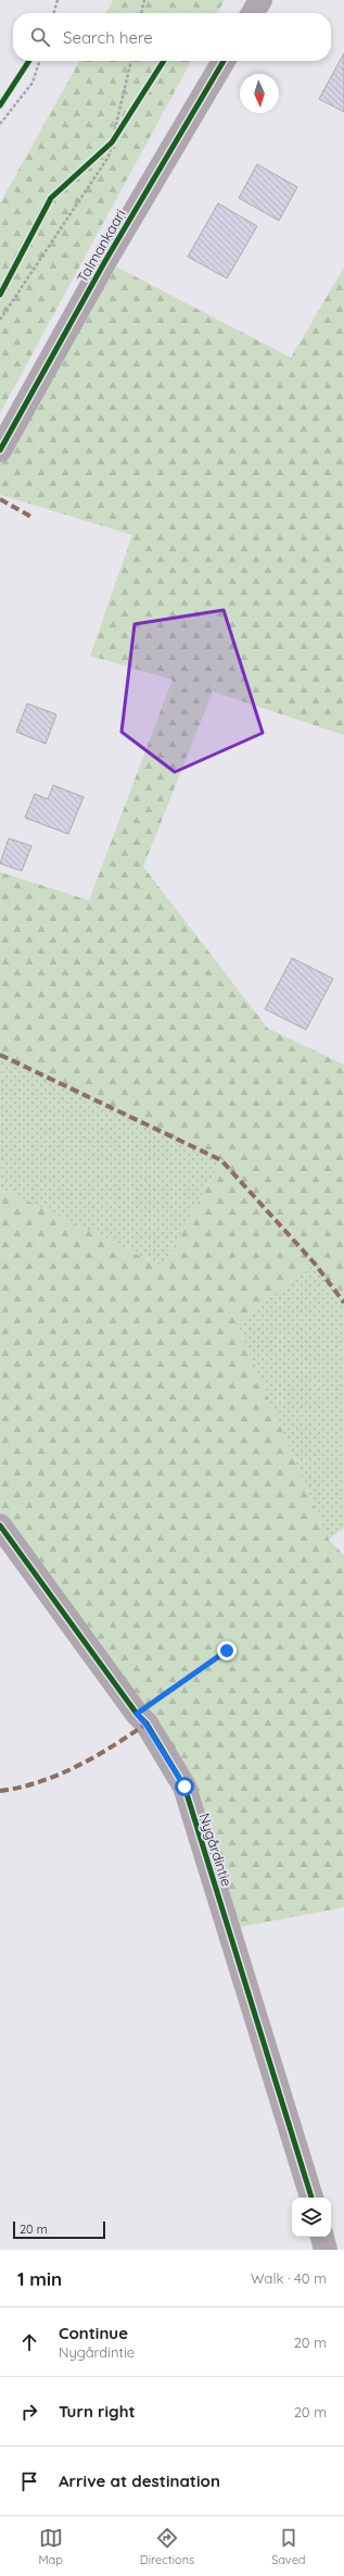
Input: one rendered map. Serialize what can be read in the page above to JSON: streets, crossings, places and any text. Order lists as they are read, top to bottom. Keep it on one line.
{"streets":{"street":["Talmankaari","Nygårdintie"]},"scale_bar":"20 m","north":"bottom","page":{"search":"Search here","scale":"20 m","heading":["1 min","Walk · 40 m"],"list":[["Continue","Nygårdintie","20 m"],["Turn right","20 m"],"Arrive at destination"],"nav":["Map","Directions","Saved"]}}
